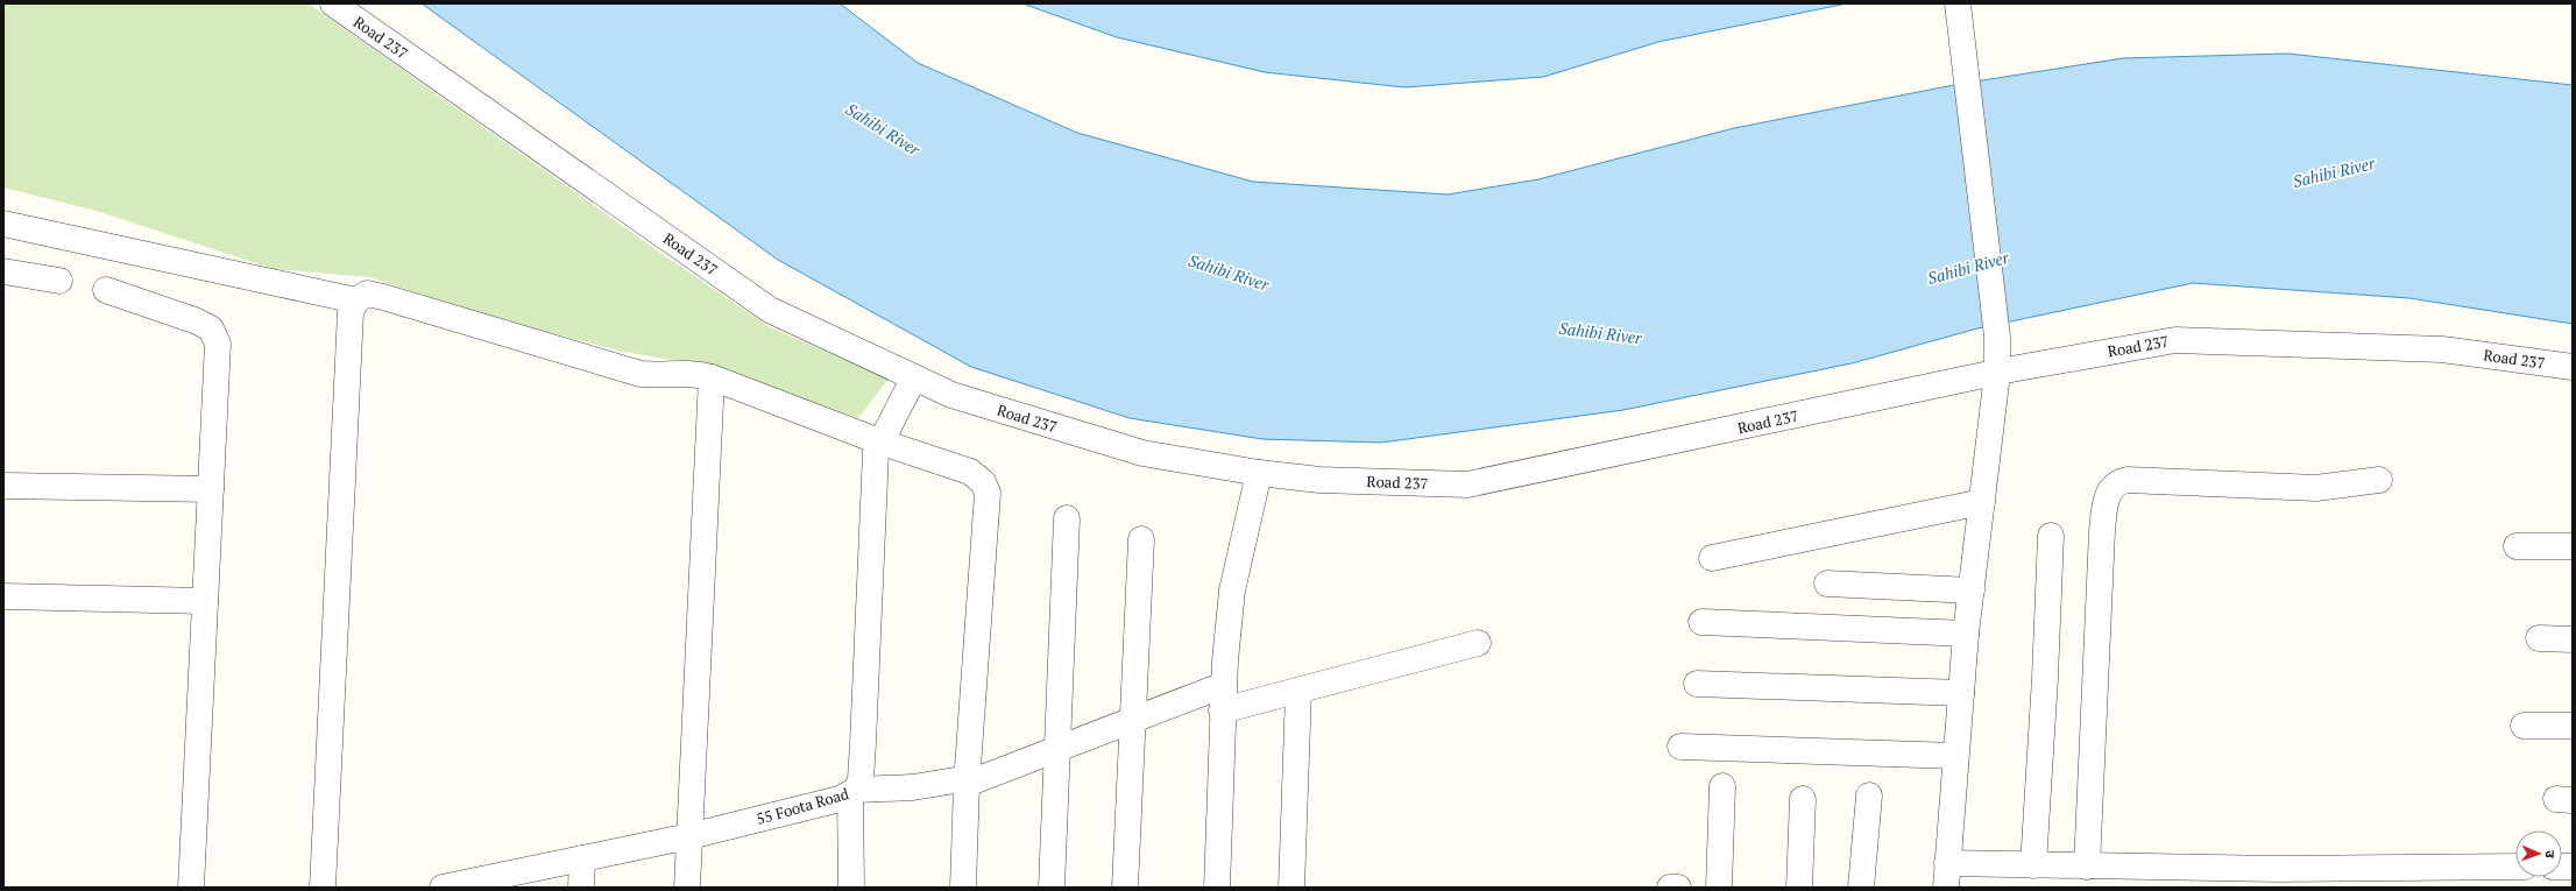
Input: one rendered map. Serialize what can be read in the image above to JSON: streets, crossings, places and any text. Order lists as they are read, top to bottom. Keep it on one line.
{"streets":{"street":["Road 237","55 Foota Road"]},"crossings":[["Road 237","55 Foota Road"]],"water":["Sahibi River"],"north":"right"}
